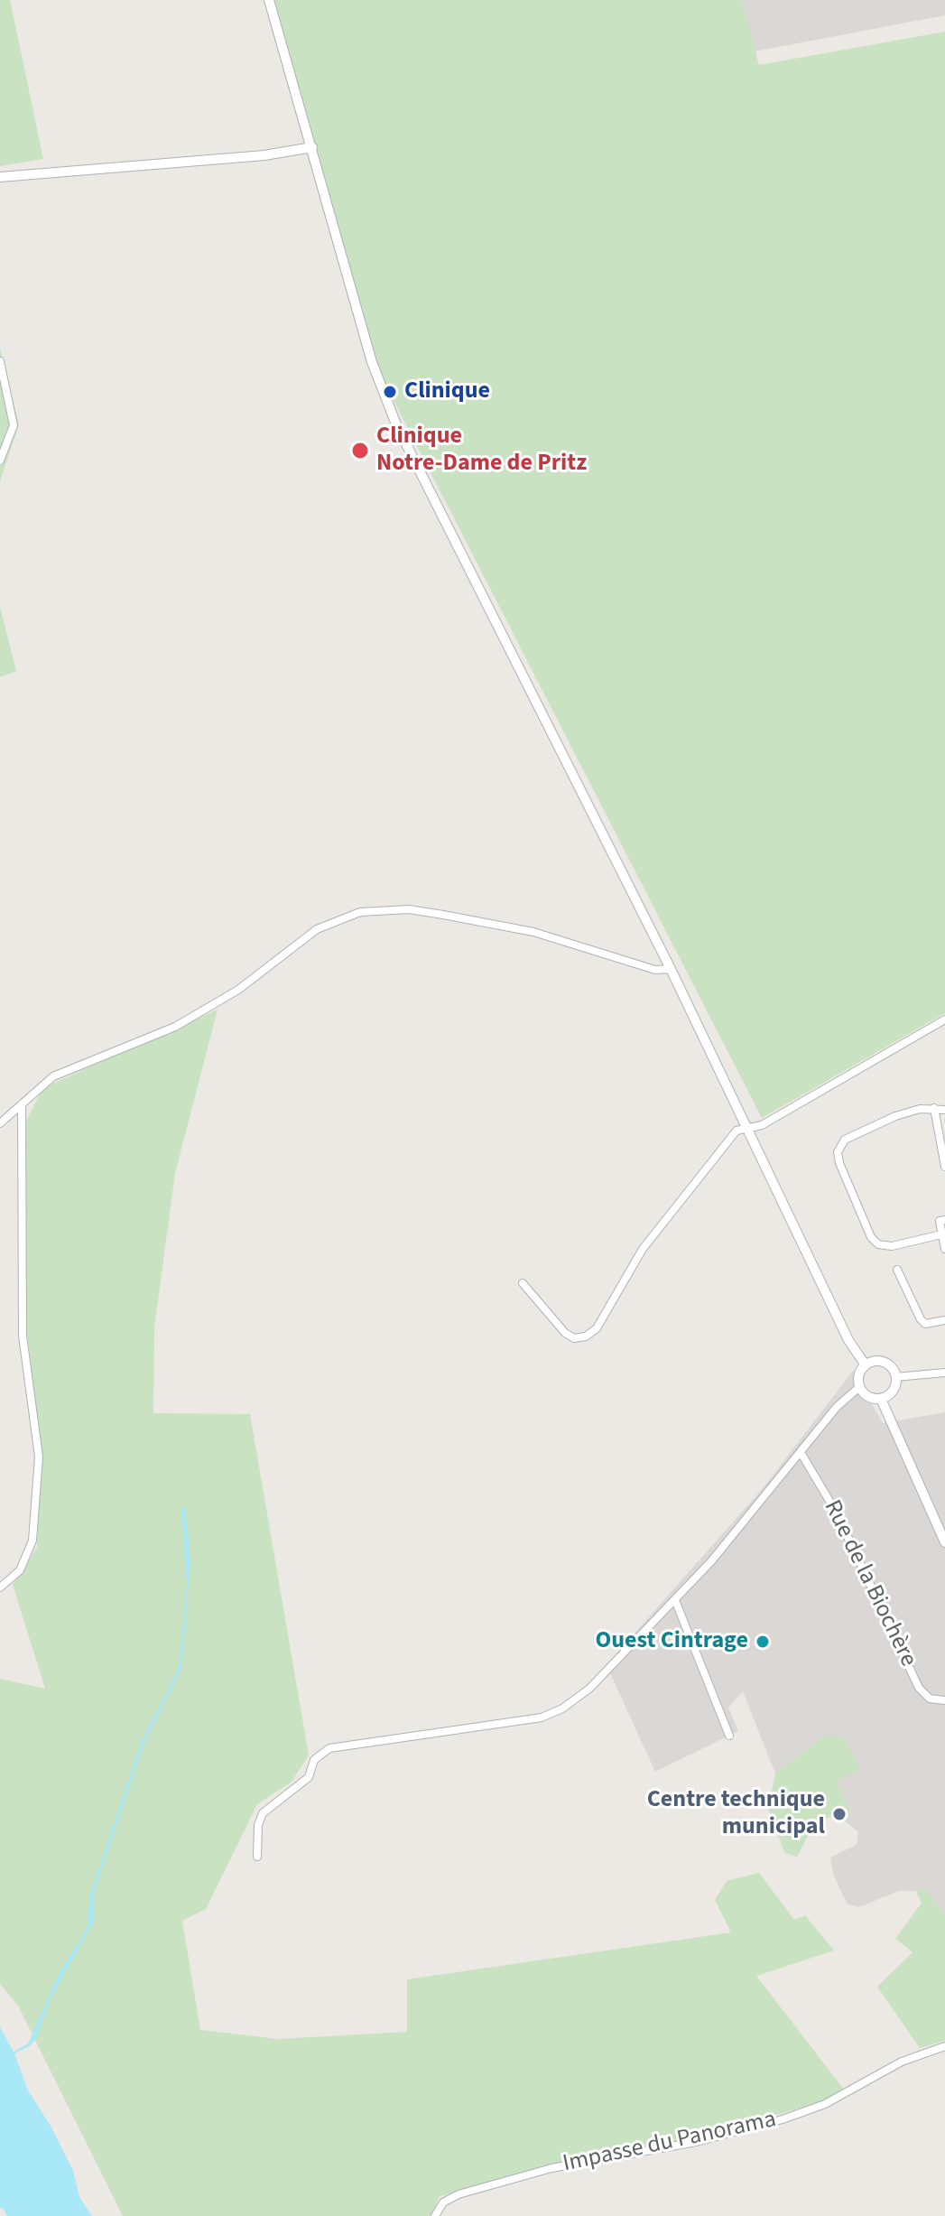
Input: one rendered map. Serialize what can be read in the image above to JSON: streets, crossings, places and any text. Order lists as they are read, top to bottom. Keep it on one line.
{"streets":{"street":["Rue de la Biochère","Impasse du Panorama"]},"places":["Clinique","Clinique Notre-Dame de Pritz","Ouest Cintrage","Centre technique municipal"]}
